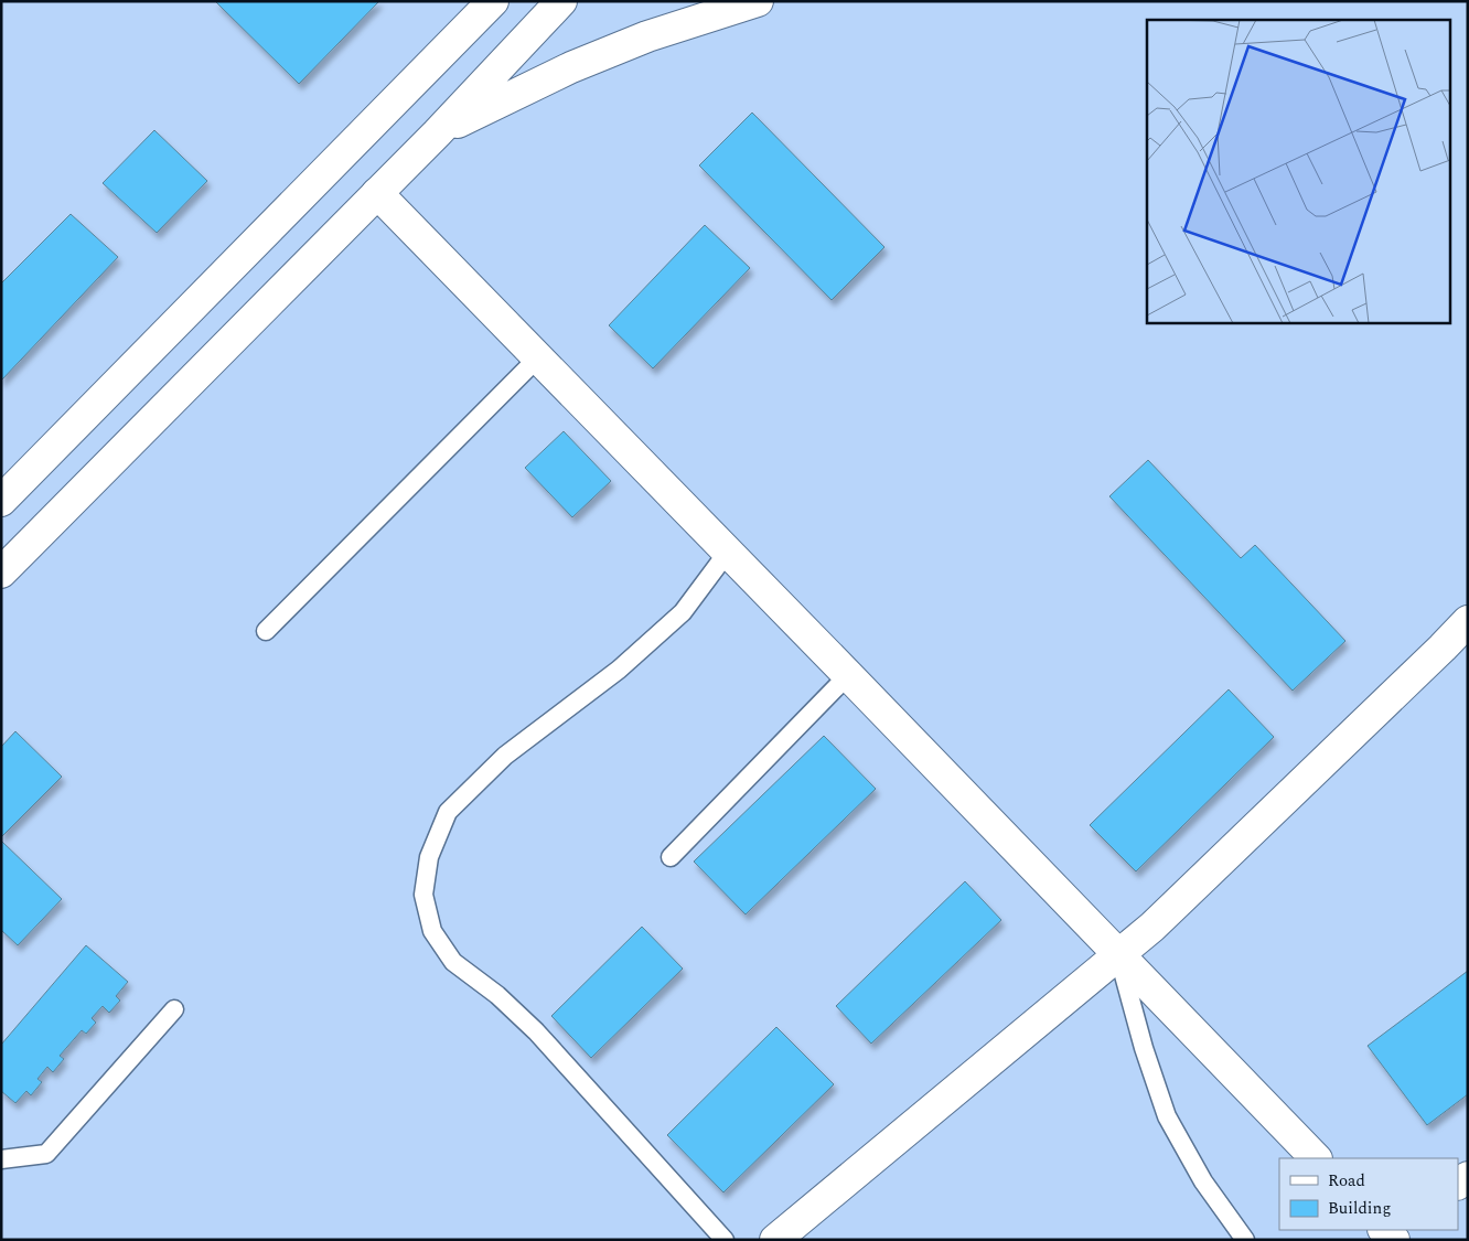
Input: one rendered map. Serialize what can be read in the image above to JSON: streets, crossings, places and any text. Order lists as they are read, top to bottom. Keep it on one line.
{"legend":["Road","Building"]}
